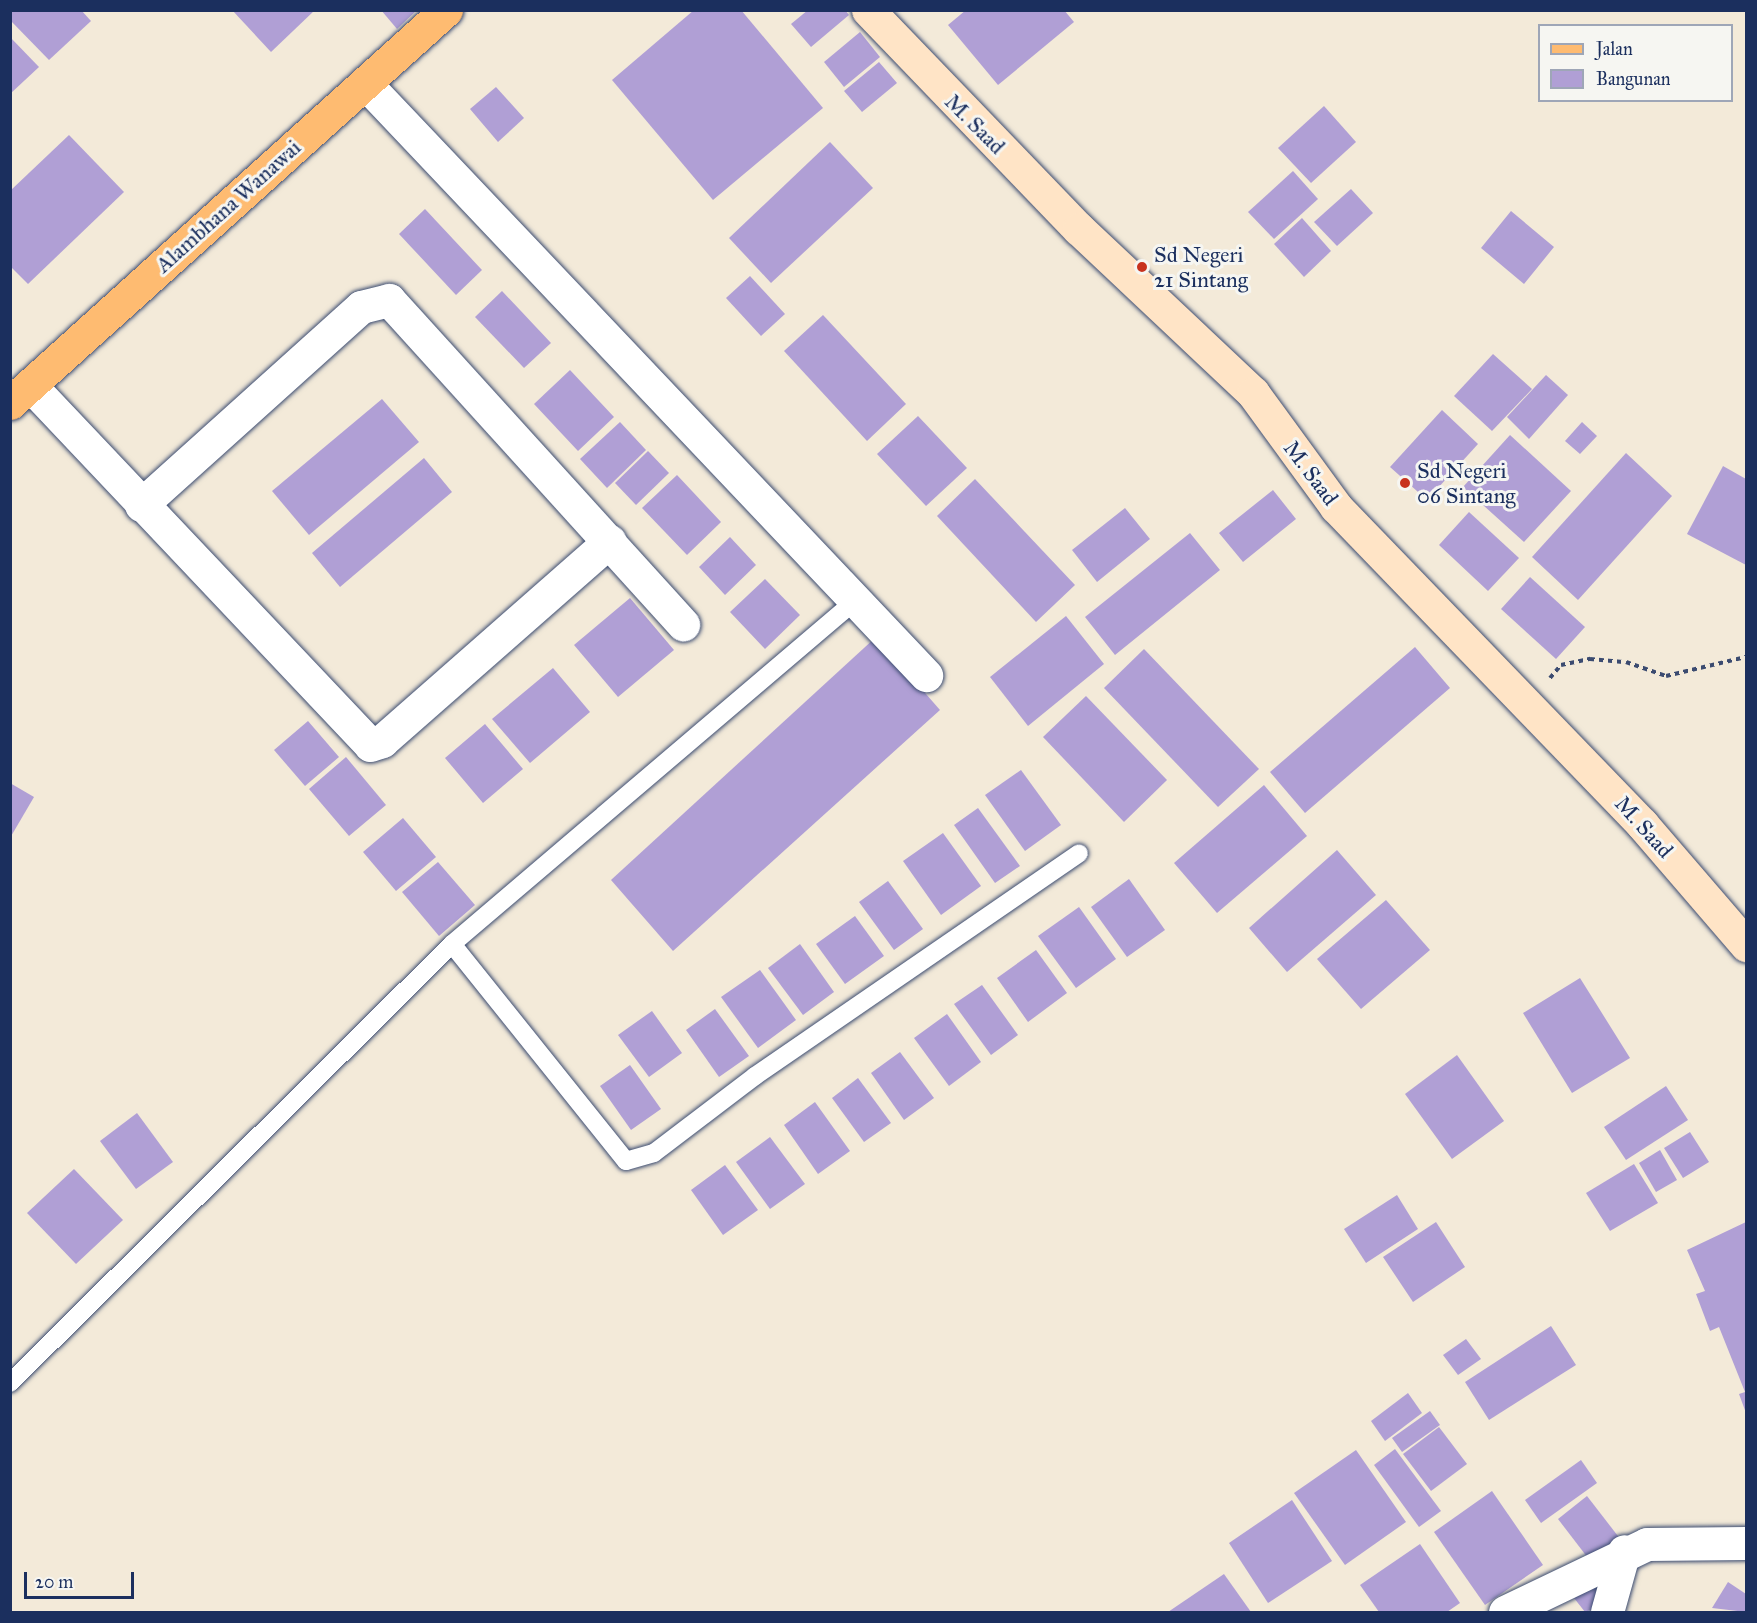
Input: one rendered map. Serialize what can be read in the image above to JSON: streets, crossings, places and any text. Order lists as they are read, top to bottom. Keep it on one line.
{"streets":{"main road":["Alambhana Wanawai"],"street":["M. Saad"]},"places":["Sd Negeri 21 Sintang","Sd Negeri 06 Sintang"],"legend":["Jalan","Bangunan"],"scale_bar":"20 m"}
